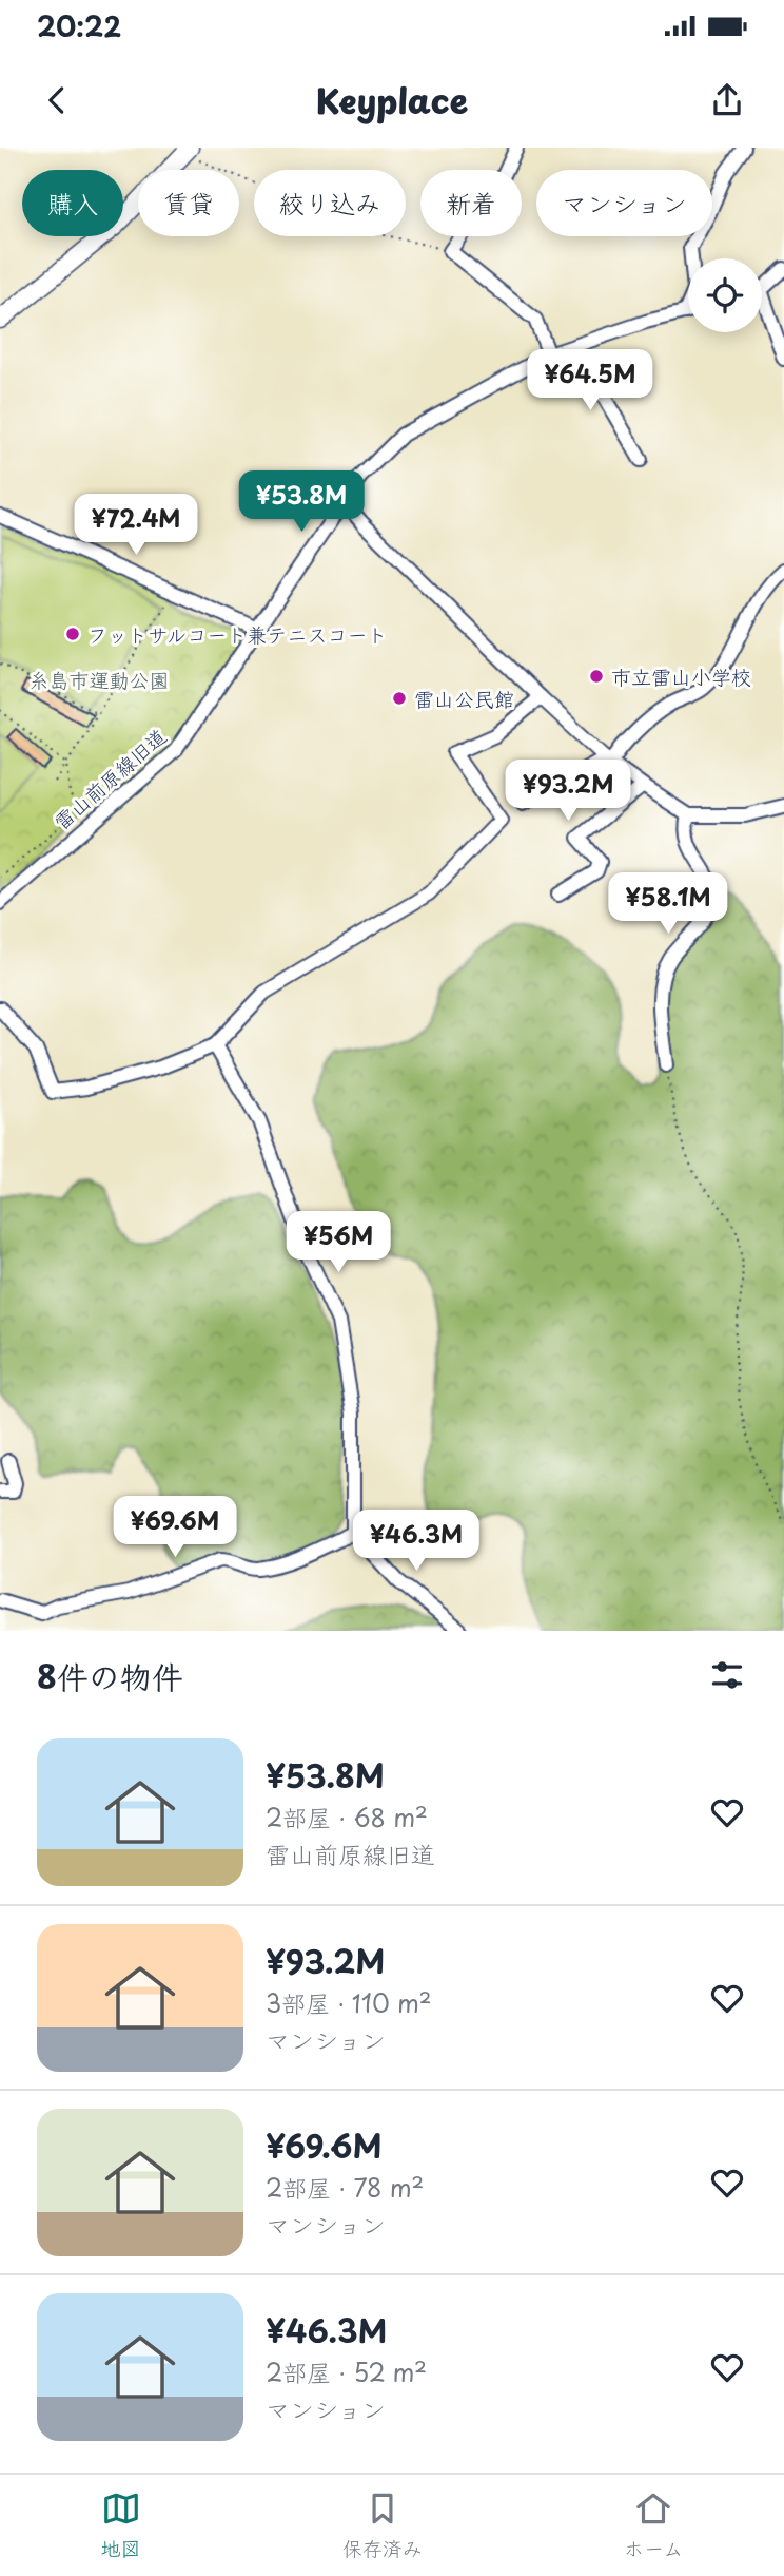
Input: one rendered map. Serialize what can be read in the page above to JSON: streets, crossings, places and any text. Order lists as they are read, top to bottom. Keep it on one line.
{"streets":{"street":["雷山前原線旧道"]},"parks":["糸島市運動公園"],"places":["フットサルコート兼テニスコート","市立雷山小学校","雷山公民館"],"page":{"status":"20:22","header":"Keyplace","chip":["購入","賃貸","絞り込み","新着","マンション"],"price":["¥64.5M","¥53.8M","¥72.4M","¥93.2M","¥58.1M","¥56M","¥69.6M","¥46.3M"],"heading":"8件の物件","list":[{"name":"¥53.8M","note":"2部屋 · 68 m² · 雷山前原線旧道"},{"name":"¥93.2M","note":"3部屋 · 110 m² · マンション"},{"name":"¥69.6M","note":"2部屋 · 78 m² · マンション"},{"name":"¥46.3M","note":"2部屋 · 52 m² · マンション"}],"tabs":["地図","保存済み","ホーム"]}}
